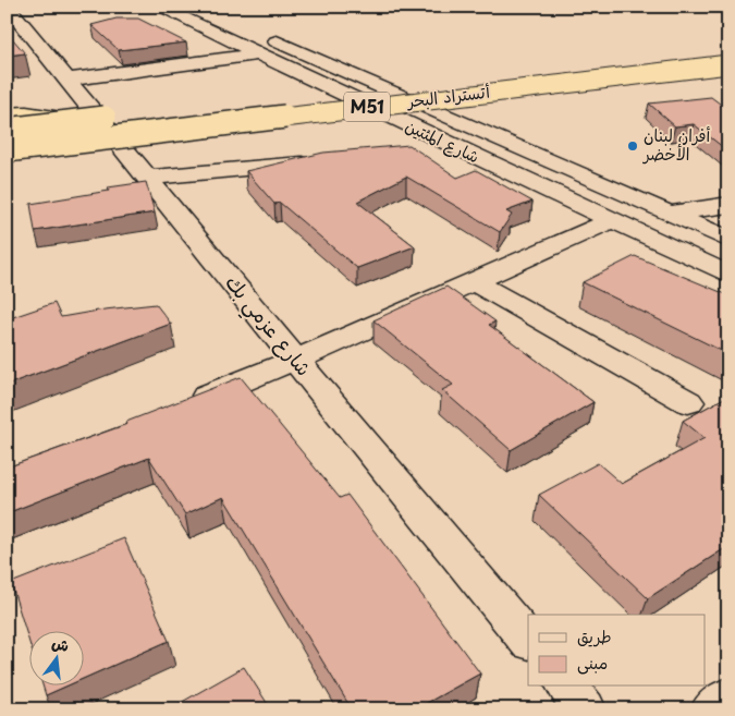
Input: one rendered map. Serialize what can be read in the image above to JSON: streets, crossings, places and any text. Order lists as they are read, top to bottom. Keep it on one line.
{"streets":{"highway":["أتستراد البحر","M51"],"street":["شارع المئتين","شارع عزمي بك"]},"places":["أفران لبنان الأخضر"],"legend":["طريق","مبنى"],"north":"top"}
